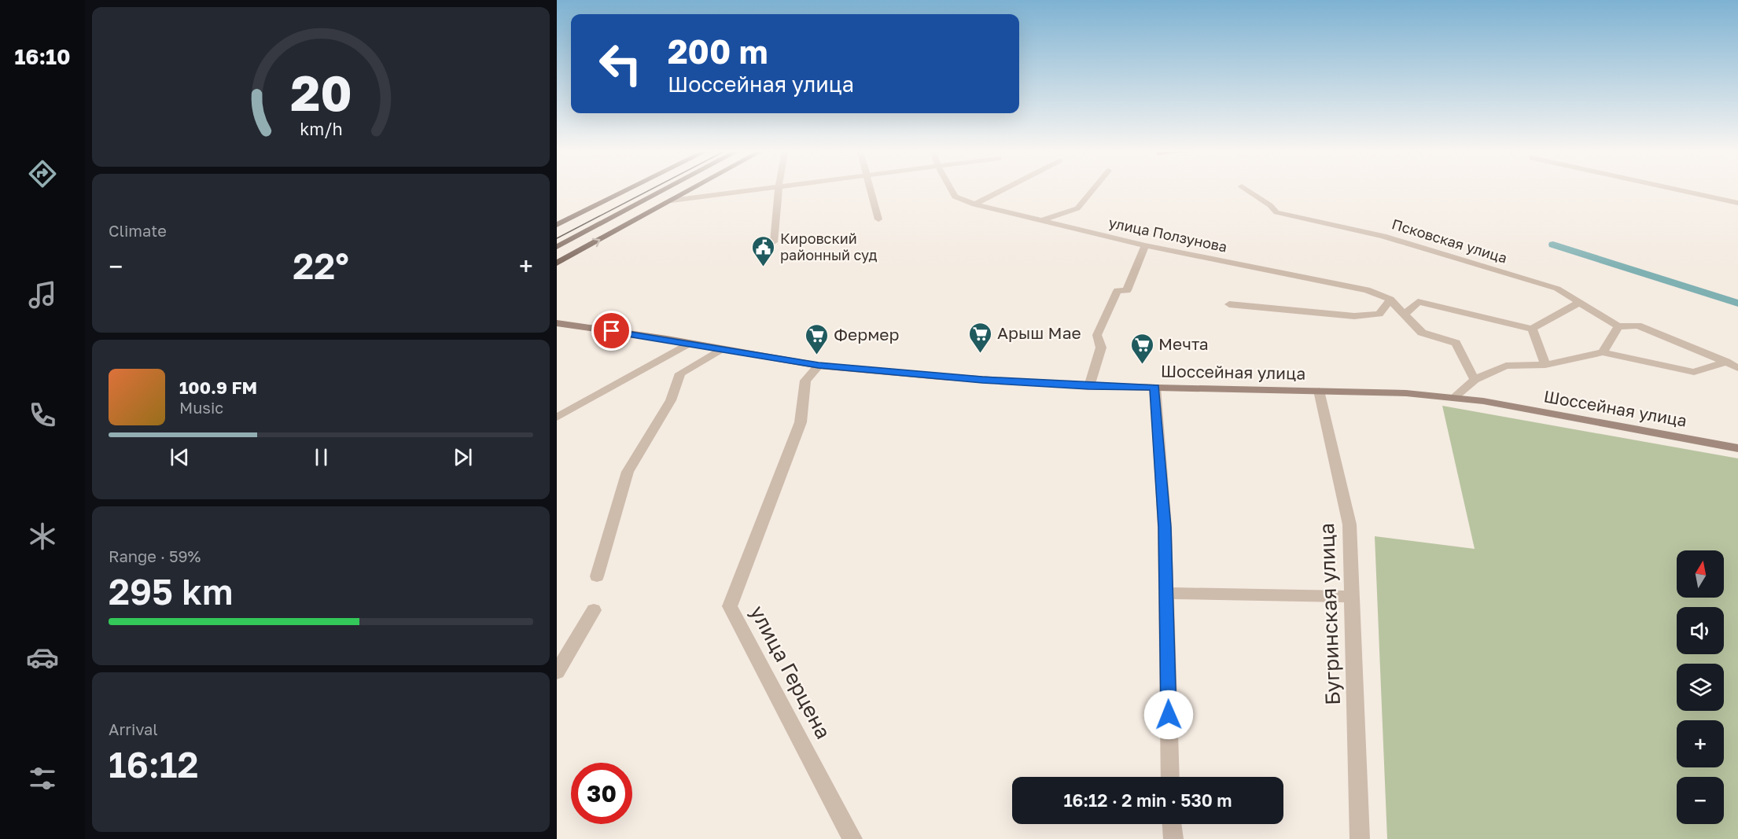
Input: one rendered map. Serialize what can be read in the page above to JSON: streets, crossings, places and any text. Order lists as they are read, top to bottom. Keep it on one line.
{"streets":{"street":["улица Ползунова","Псковская улица","Шоссейная улица","Бугринская улица","улица Герцена"]},"crossings":[["Шоссейная улица","Бугринская улица"],["Шоссейная улица","улица Герцена"]],"places":{"public building":["Кировский районный суд"],"supermarket":["Арыш Мае","Фермер","Мечта"]},"north":"top","page":{"tabs":"16:10","turn":["200 m","Шоссейная улица"],"tile":["Climate",["Range · 59%","295 km"],["Arrival","16:12"]],"heat":["−","22°","+"],"song":["100.9 FM","Music"],"map_buttons":["+","−"],"limit":"30","trip":"16:12 · 2 min · 530 m","gauge":["20","km/h"]}}
